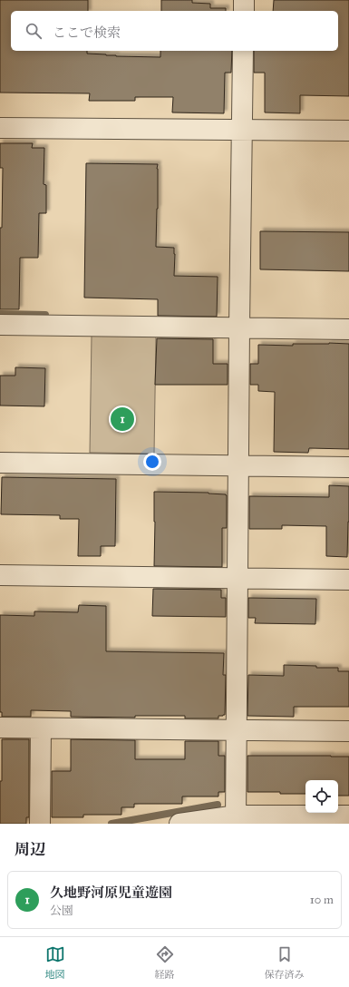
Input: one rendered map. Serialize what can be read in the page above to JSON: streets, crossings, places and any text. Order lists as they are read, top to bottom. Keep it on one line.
{"page":{"search":"ここで検索","pins":"1","heading":"周辺","list":[{"mark":"1","name":"久地野河原児童遊園","note":"公園","value":"10 m"}],"nav":["地図","経路","保存済み"]}}
